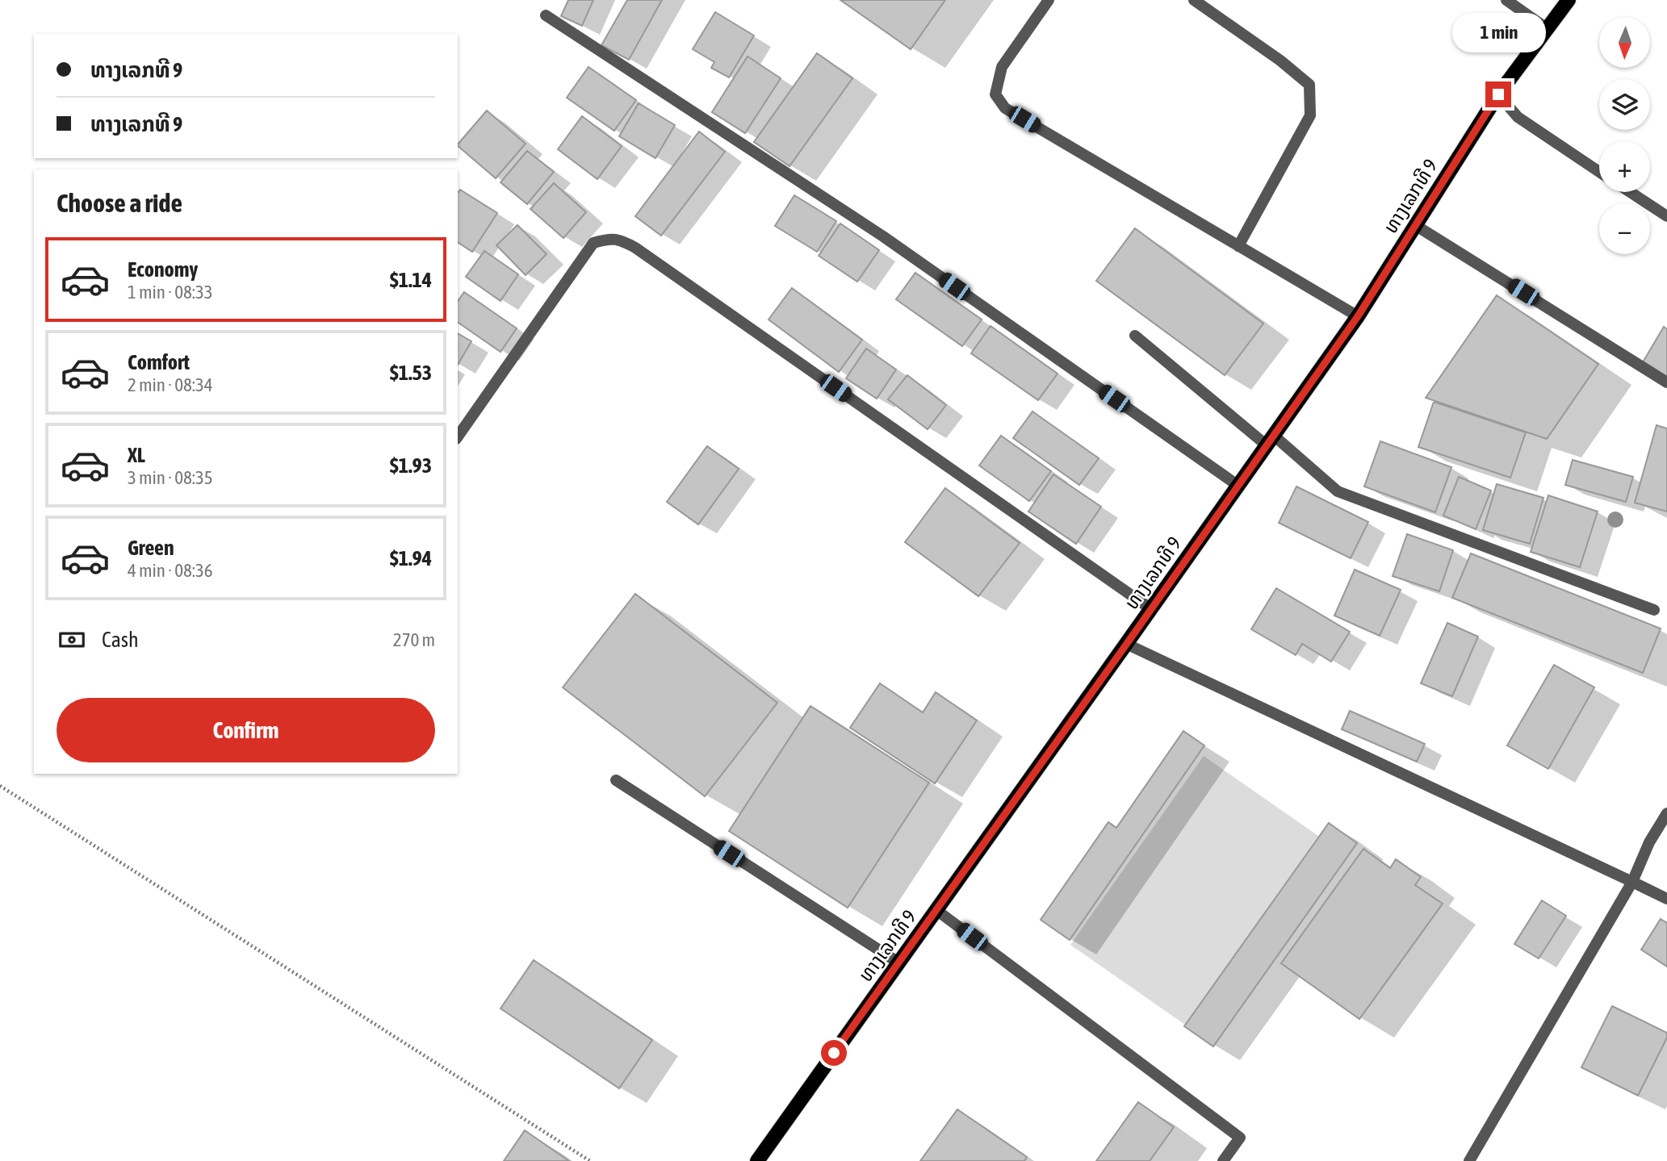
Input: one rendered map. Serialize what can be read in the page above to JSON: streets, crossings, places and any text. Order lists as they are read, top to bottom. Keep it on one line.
{"streets":{"main road":["ທາງເລກທີ 9"]},"north":"bottom","page":{"bubble":"1 min","map_buttons":["+","−"],"banner":["ທາງເລກທີ 9","ທາງເລກທີ 9"],"heading":"Choose a ride","list":[{"name":"Economy","note":"1 min · 08:33","value":"$1.14"},{"name":"Comfort","note":"2 min · 08:34","value":"$1.53"},{"name":"XL","note":"3 min · 08:35","value":"$1.93"},{"name":"Green","note":"4 min · 08:36","value":"$1.94"}],"pay":["Cash","270 m"],"buttons":"Confirm"}}
